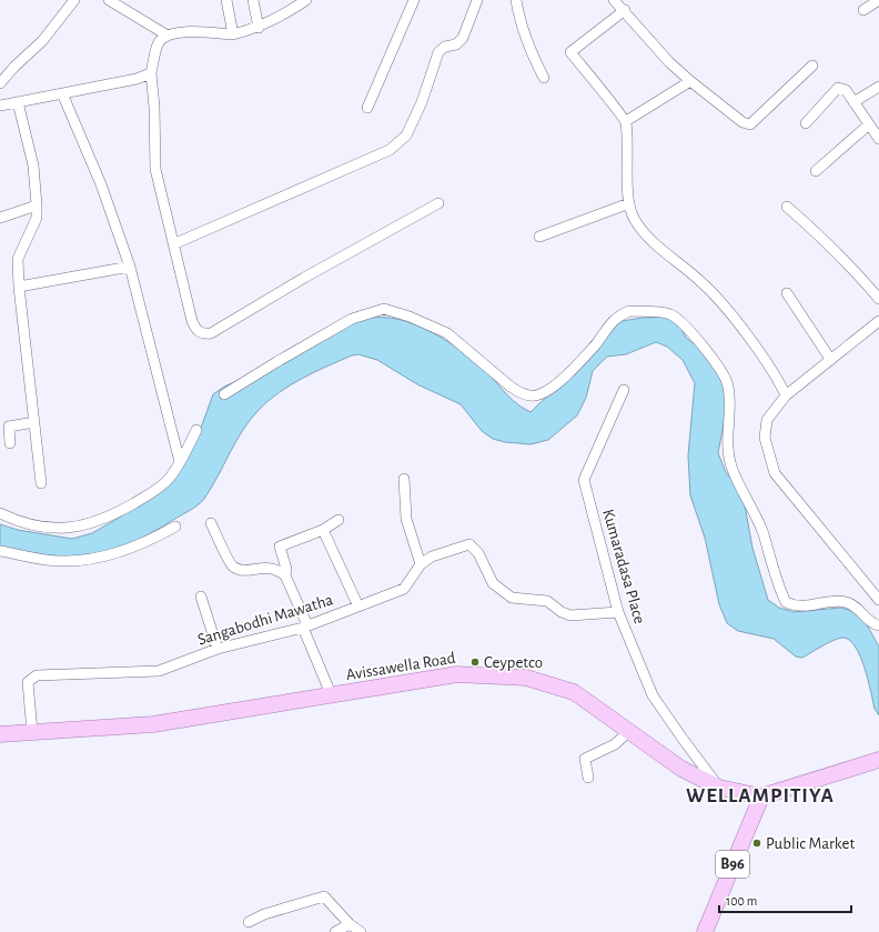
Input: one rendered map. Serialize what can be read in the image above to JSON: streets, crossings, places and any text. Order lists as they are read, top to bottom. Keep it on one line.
{"streets":{"main road":["Avissawella Road","B96"],"street":["Kumaradasa Place","Sangabodhi Mawatha"]},"crossings":[["Kumaradasa Place","Sangabodhi Mawatha"],["Kumaradasa Place","Avissawella Road"],["Sangabodhi Mawatha","Avissawella Road"],["Avissawella Road","B96"]],"districts":["WELLAMPITIYA"],"places":["Ceypetco","Public Market"],"scale_bar":"100 m"}
